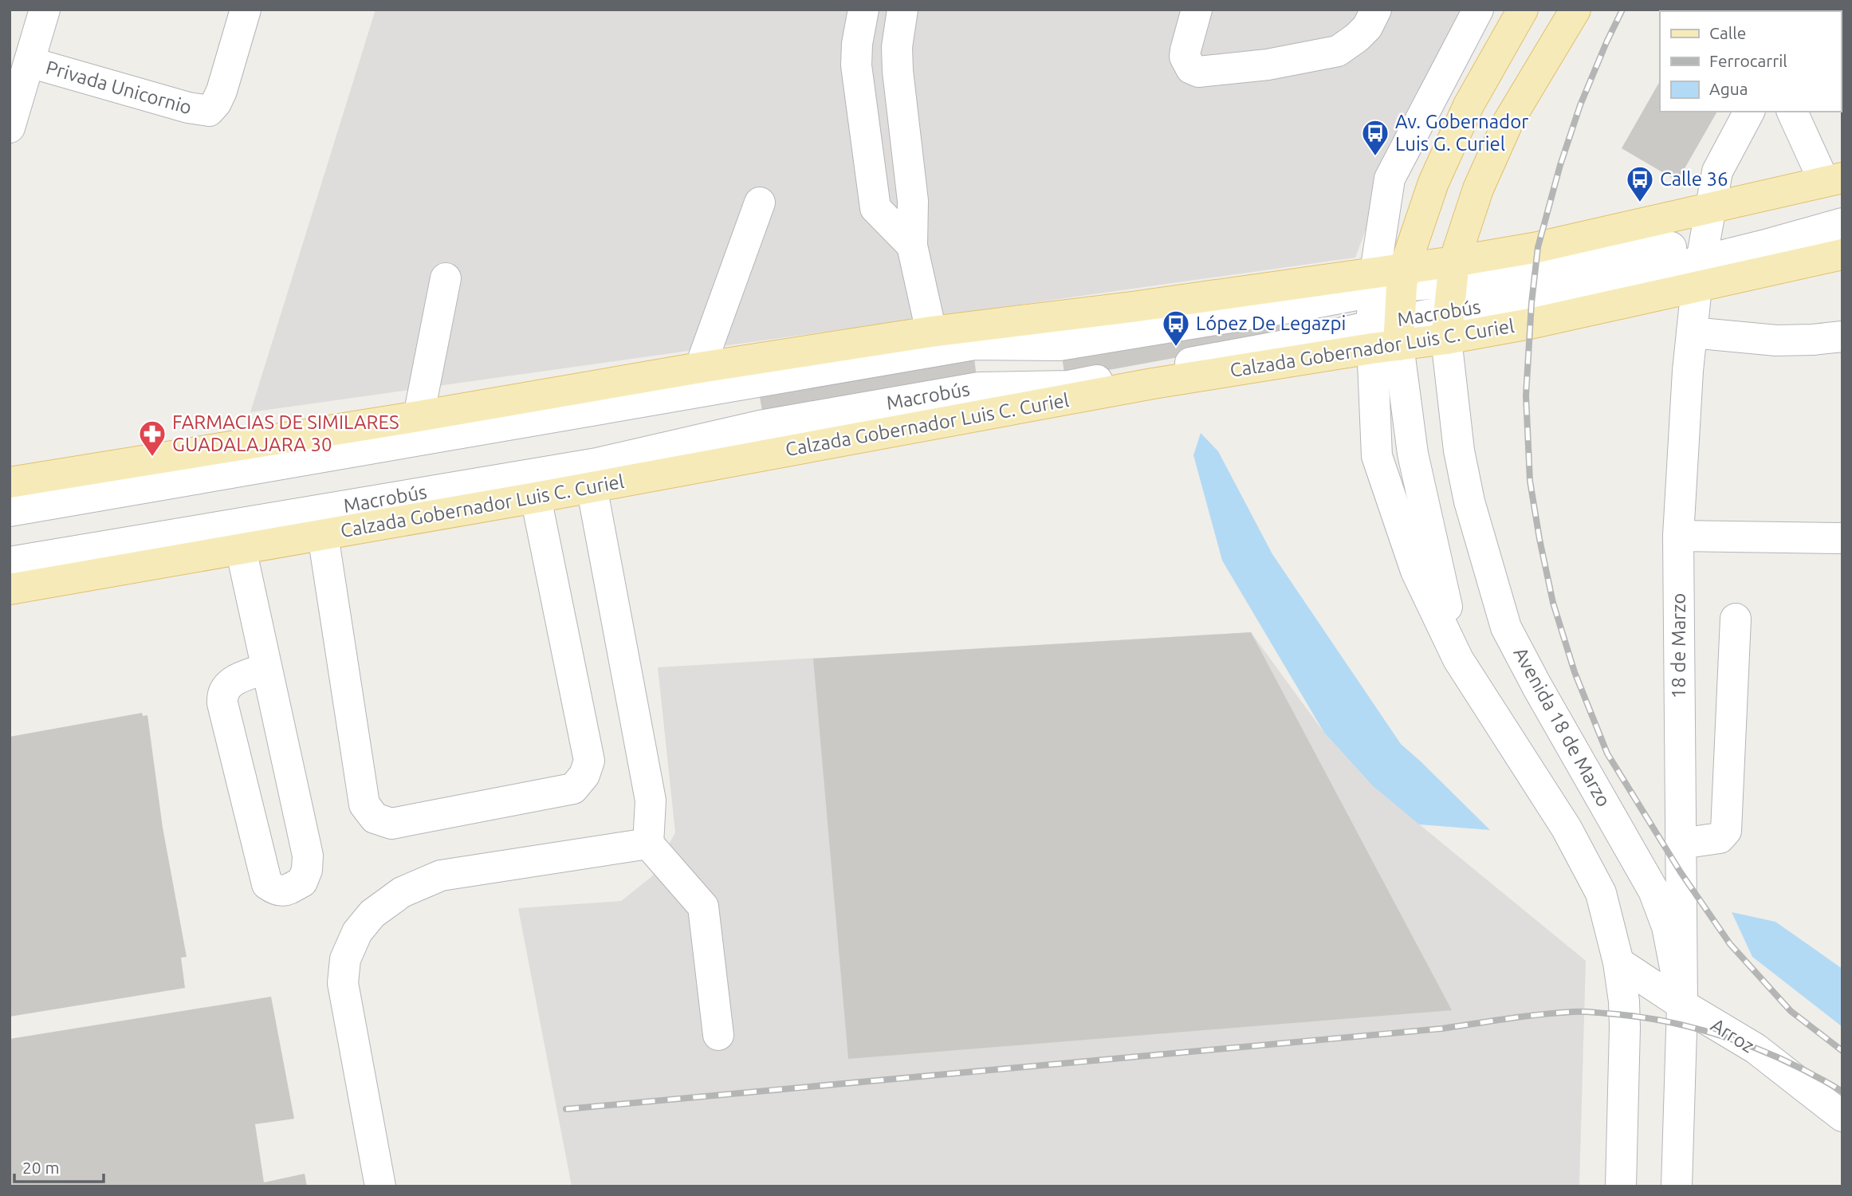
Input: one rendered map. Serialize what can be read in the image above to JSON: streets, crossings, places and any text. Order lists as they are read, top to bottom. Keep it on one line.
{"streets":{"main road":["Calzada Gobernador Luis C. Curiel","Avenida 18 de Marzo"],"street":["Privada Unicornio","Macrobús","18 de Marzo","Arroz"]},"crossings":[["Macrobús","Calzada Gobernador Luis C. Curiel"],["Macrobús","18 de Marzo"],["Macrobús","Avenida 18 de Marzo"],["Calzada Gobernador Luis C. Curiel","18 de Marzo"],["Calzada Gobernador Luis C. Curiel","Avenida 18 de Marzo"],["18 de Marzo","Avenida 18 de Marzo"],["18 de Marzo","Arroz"],["Avenida 18 de Marzo","Arroz"]],"places":{"bus stop":["Av. Gobernador Luis G. Curiel","Calle 36","López De Legazpi"],"pharmacy":["FARMACIAS DE SIMILARES GUADALAJARA 30"]},"legend":["Calle","Ferrocarril","Agua"],"scale_bar":"20 m"}
